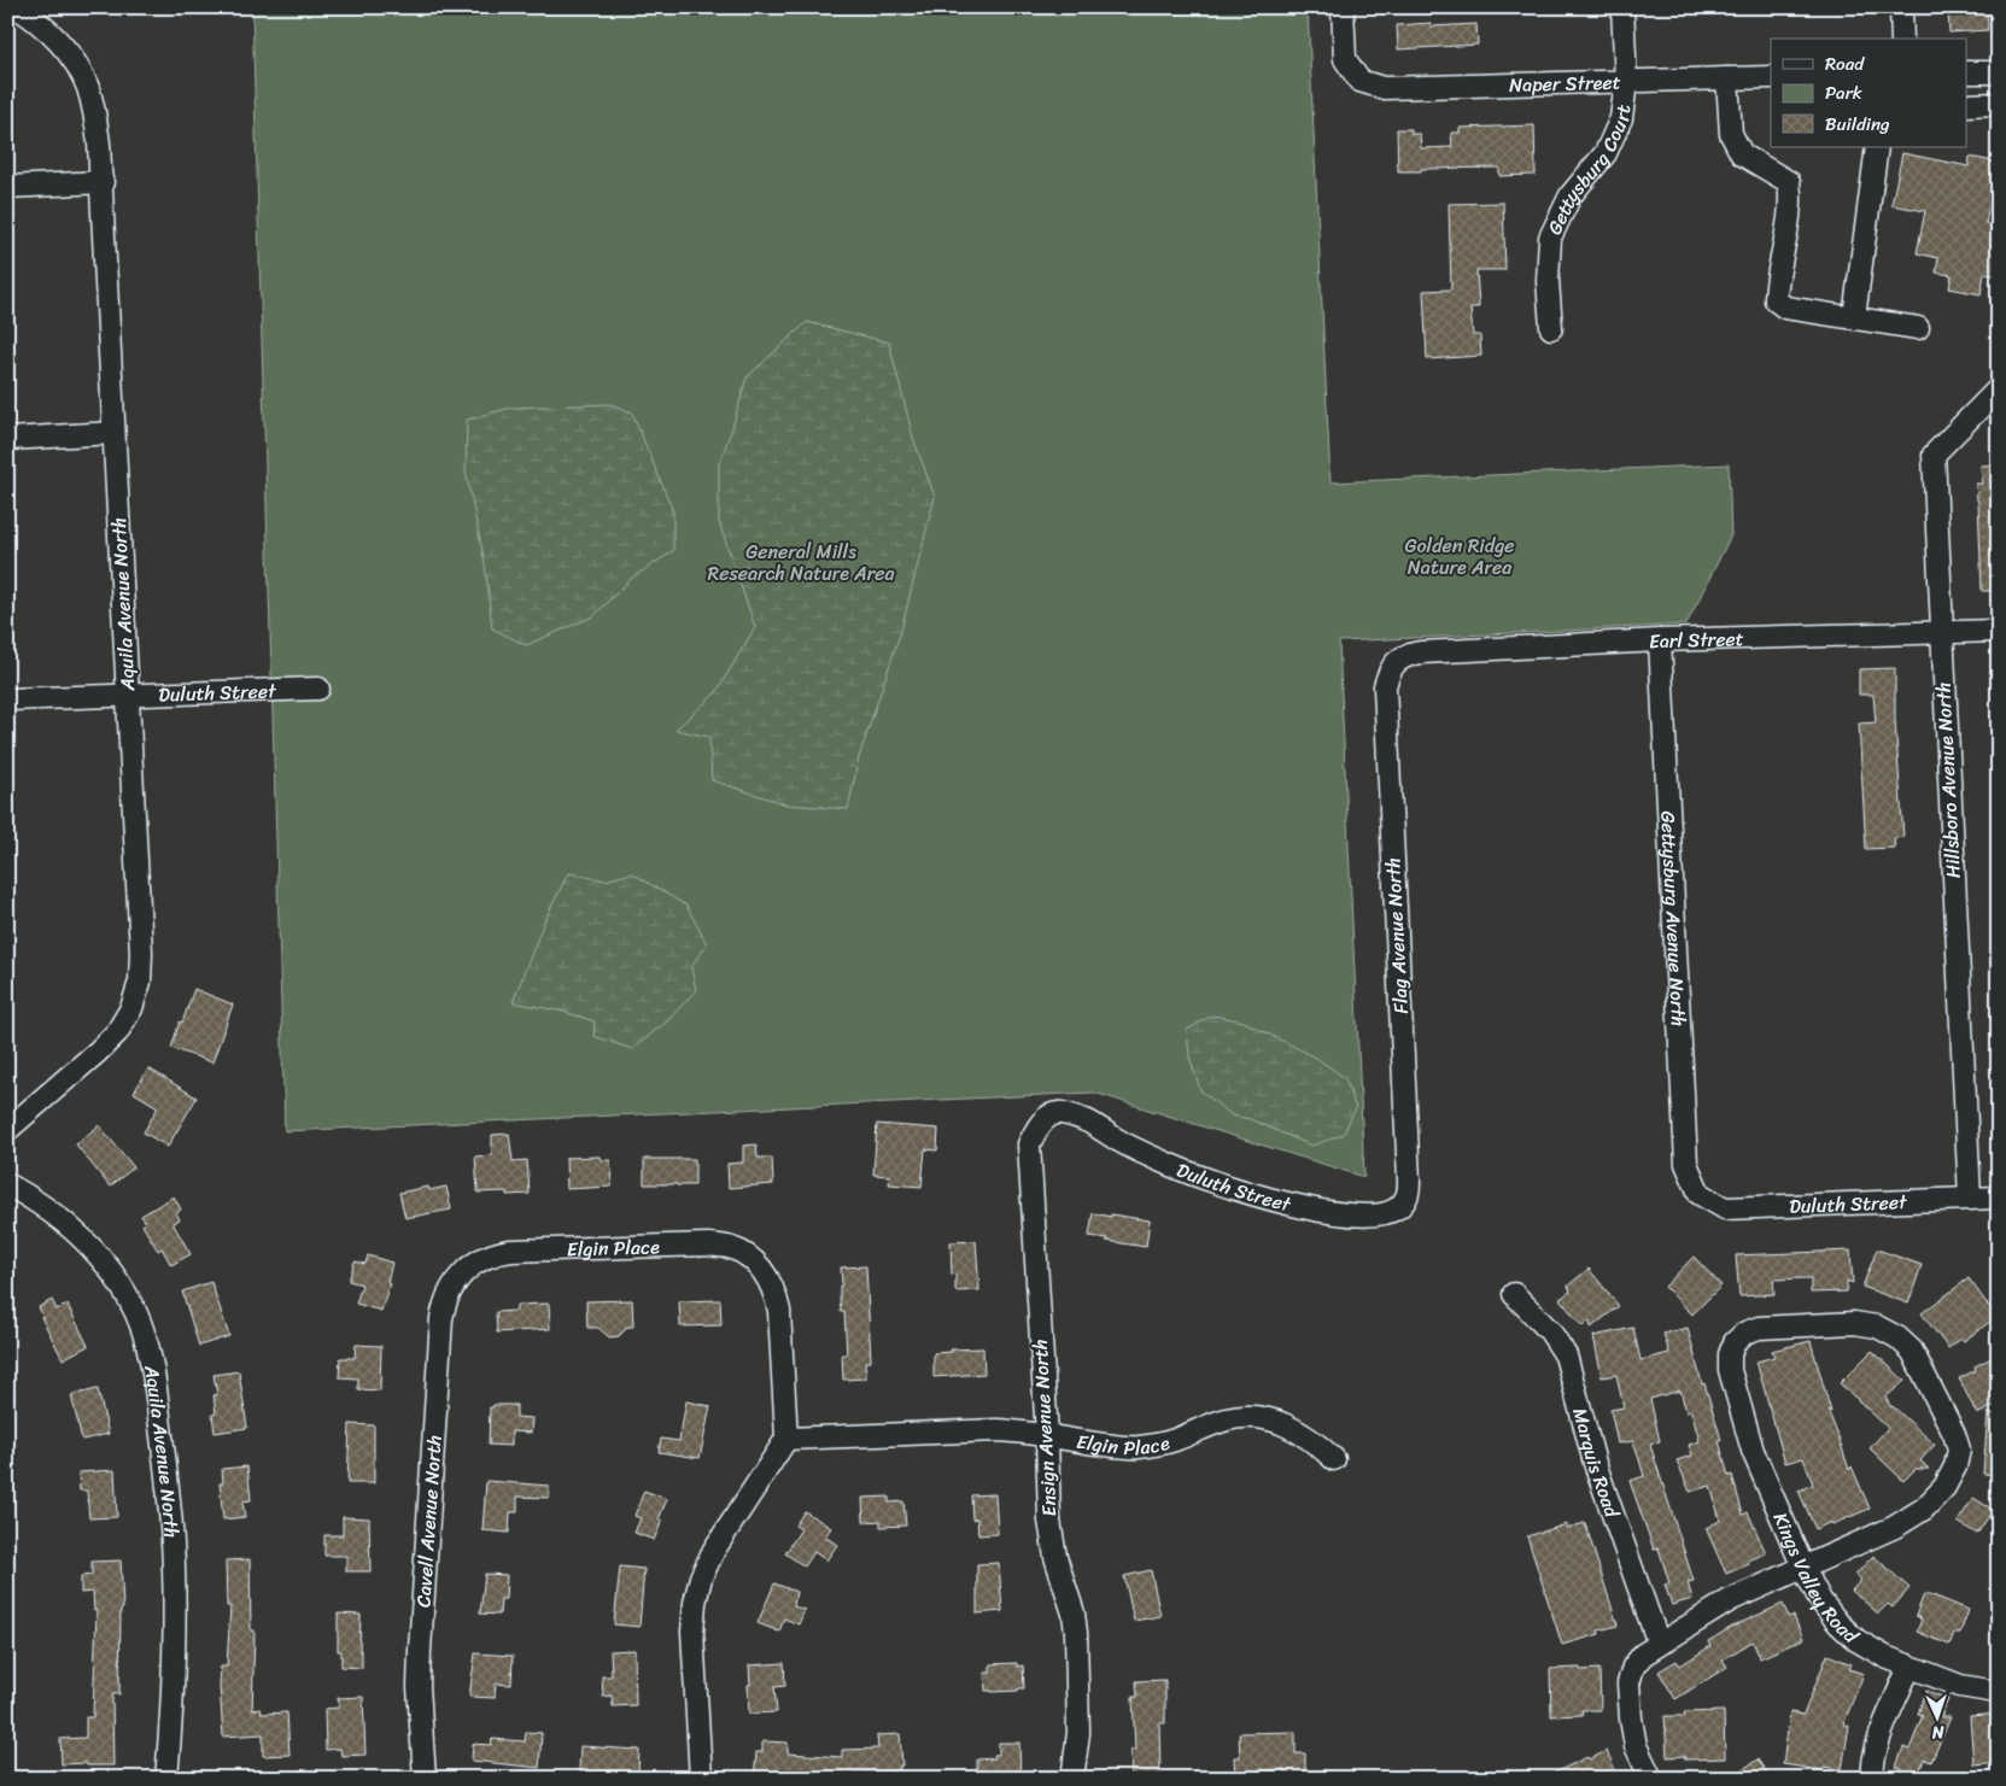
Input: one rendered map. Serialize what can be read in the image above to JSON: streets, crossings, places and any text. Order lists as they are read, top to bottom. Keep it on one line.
{"streets":{"street":["Naper Street","Gettysburg Court","Aquila Avenue North","Earl Street","Duluth Street","Hillsboro Avenue North","Gettysburg Avenue North","Flag Avenue North","Elgin Place","Ensign Avenue North","Marquis Road","Cavell Avenue North","Kings Valley Road"]},"crossings":[["Naper Street","Gettysburg Court"],["Aquila Avenue North","Duluth Street"],["Earl Street","Hillsboro Avenue North"],["Earl Street","Gettysburg Avenue North"],["Earl Street","Flag Avenue North"],["Duluth Street","Hillsboro Avenue North"],["Duluth Street","Gettysburg Avenue North"],["Duluth Street","Flag Avenue North"],["Duluth Street","Ensign Avenue North"],["Elgin Place","Ensign Avenue North"],["Elgin Place","Cavell Avenue North"]],"parks":["Golden Ridge Nature Area","General Mills Research Nature Area"],"legend":["Road","Park","Building"],"north":"bottom"}
